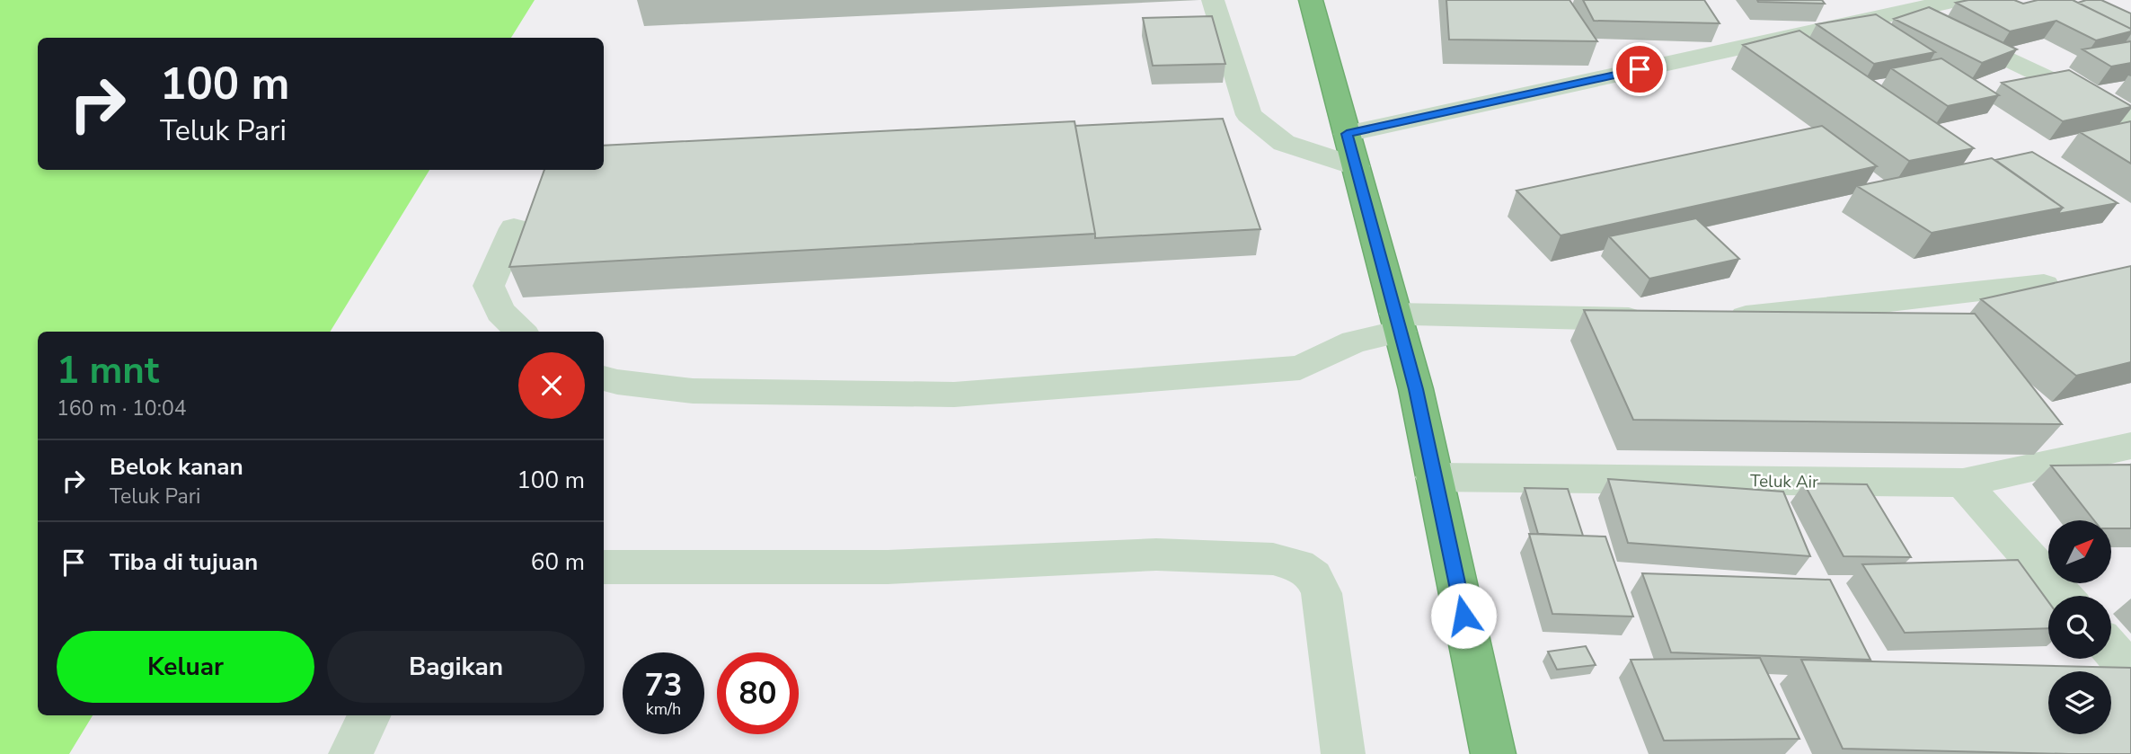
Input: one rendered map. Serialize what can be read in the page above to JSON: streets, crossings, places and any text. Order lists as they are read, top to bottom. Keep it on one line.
{"streets":{"street":["Teluk Air"]},"north":"top right","page":{"turn":["100 m","Teluk Pari"],"heading":["1 mnt","160 m · 10:04"],"list":[{"name":"Belok kanan","note":"Teluk Pari","value":"100 m"},{"name":"Tiba di tujuan","value":"60 m"}],"buttons":["Keluar","Bagikan"],"speed":"73 km/h","limit":"80"}}
